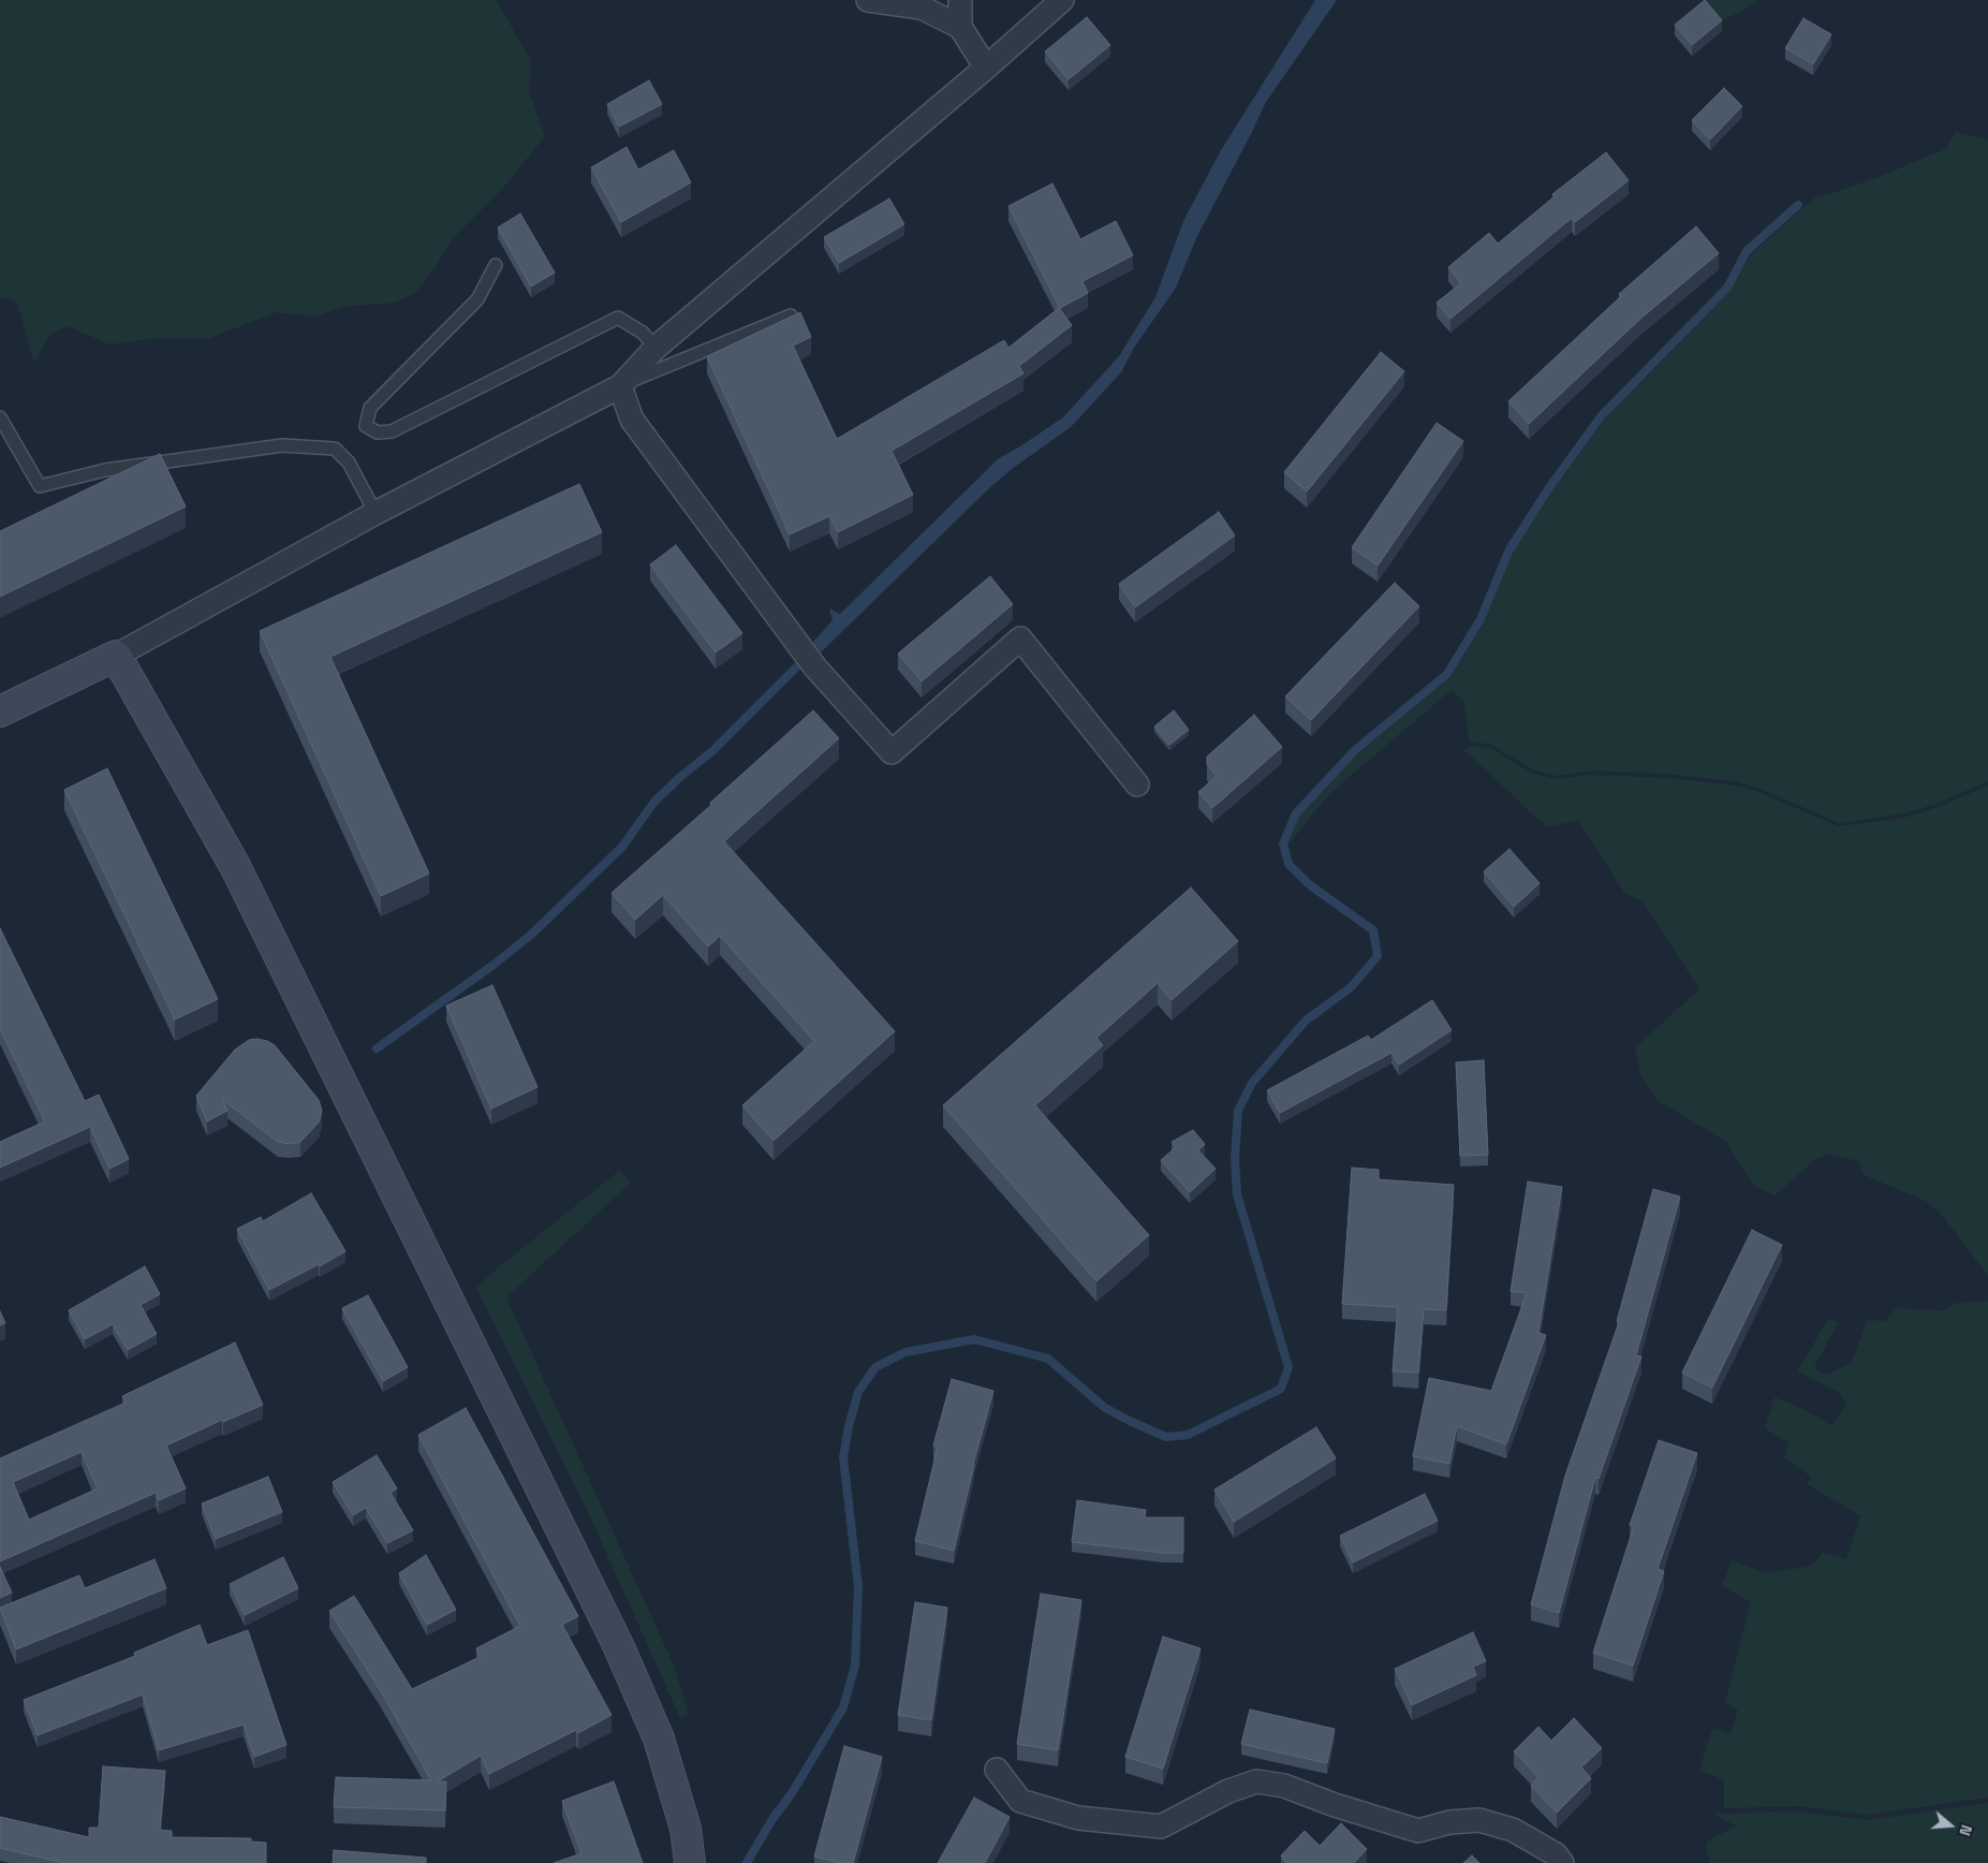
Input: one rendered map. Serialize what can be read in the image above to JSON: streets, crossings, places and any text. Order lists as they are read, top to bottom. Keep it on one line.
{"north":"right"}
